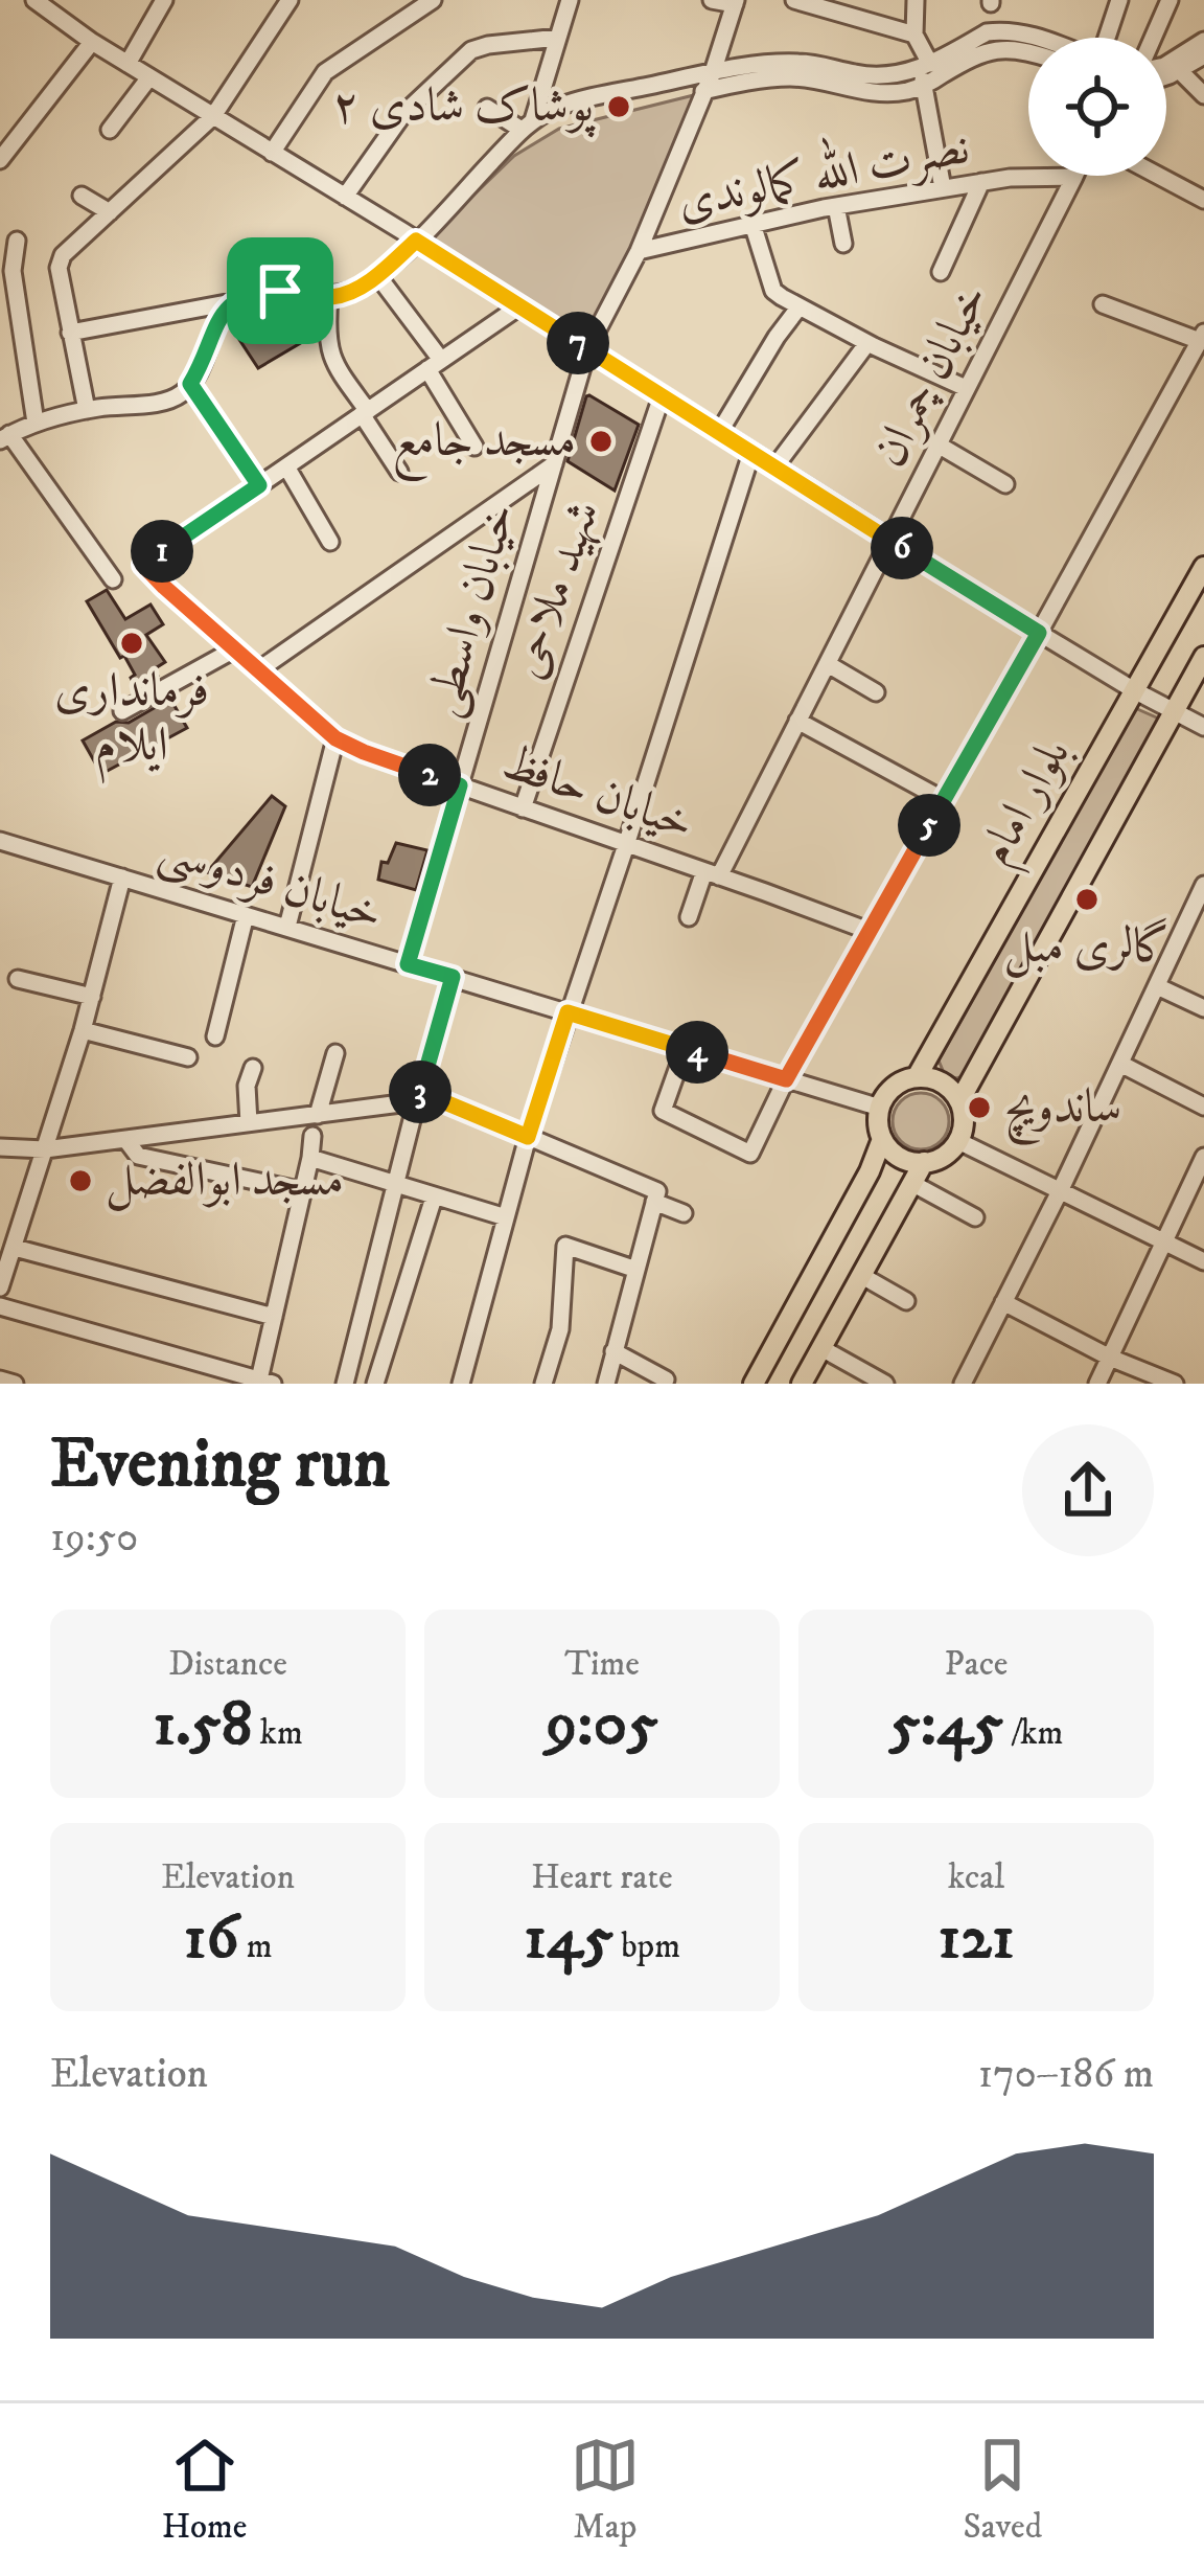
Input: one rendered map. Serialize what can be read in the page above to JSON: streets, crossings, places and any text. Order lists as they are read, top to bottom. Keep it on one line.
{"streets":{"main road":["بلوار امام"],"street":["نصرت الله کمالوندی","خیابان چمران","شهید ملاحی","خیابان واسطی","خیابان حافظ","خیابان فردوسی"]},"crossings":[["نصرت الله کمالوندی","خیابان چمران"],["نصرت الله کمالوندی","خیابان واسطی"],["خیابان چمران","خیابان حافظ"],["شهید ملاحی","خیابان حافظ"],["خیابان واسطی","خیابان حافظ"],["خیابان واسطی","خیابان فردوسی"],["بلوار امام","خیابان فردوسی"]],"places":["پوشاک شادی ۲","مسجد جامع","فرمانداری ایلام","گالری مبل","ساندویچ","مسجد ابوالفضل"],"page":{"pins":["7","6","1","2","5","4","3"],"heading":["Evening run","19:50"],"stats":[["Distance","1.58 km"],["Time","9:05"],["Pace","5:45 /km"],["Elevation","16 m"],["Heart rate","145 bpm"],["kcal","121"]],"chart":["Elevation","170–186 m"],"tabs":["Home","Map","Saved"]}}
